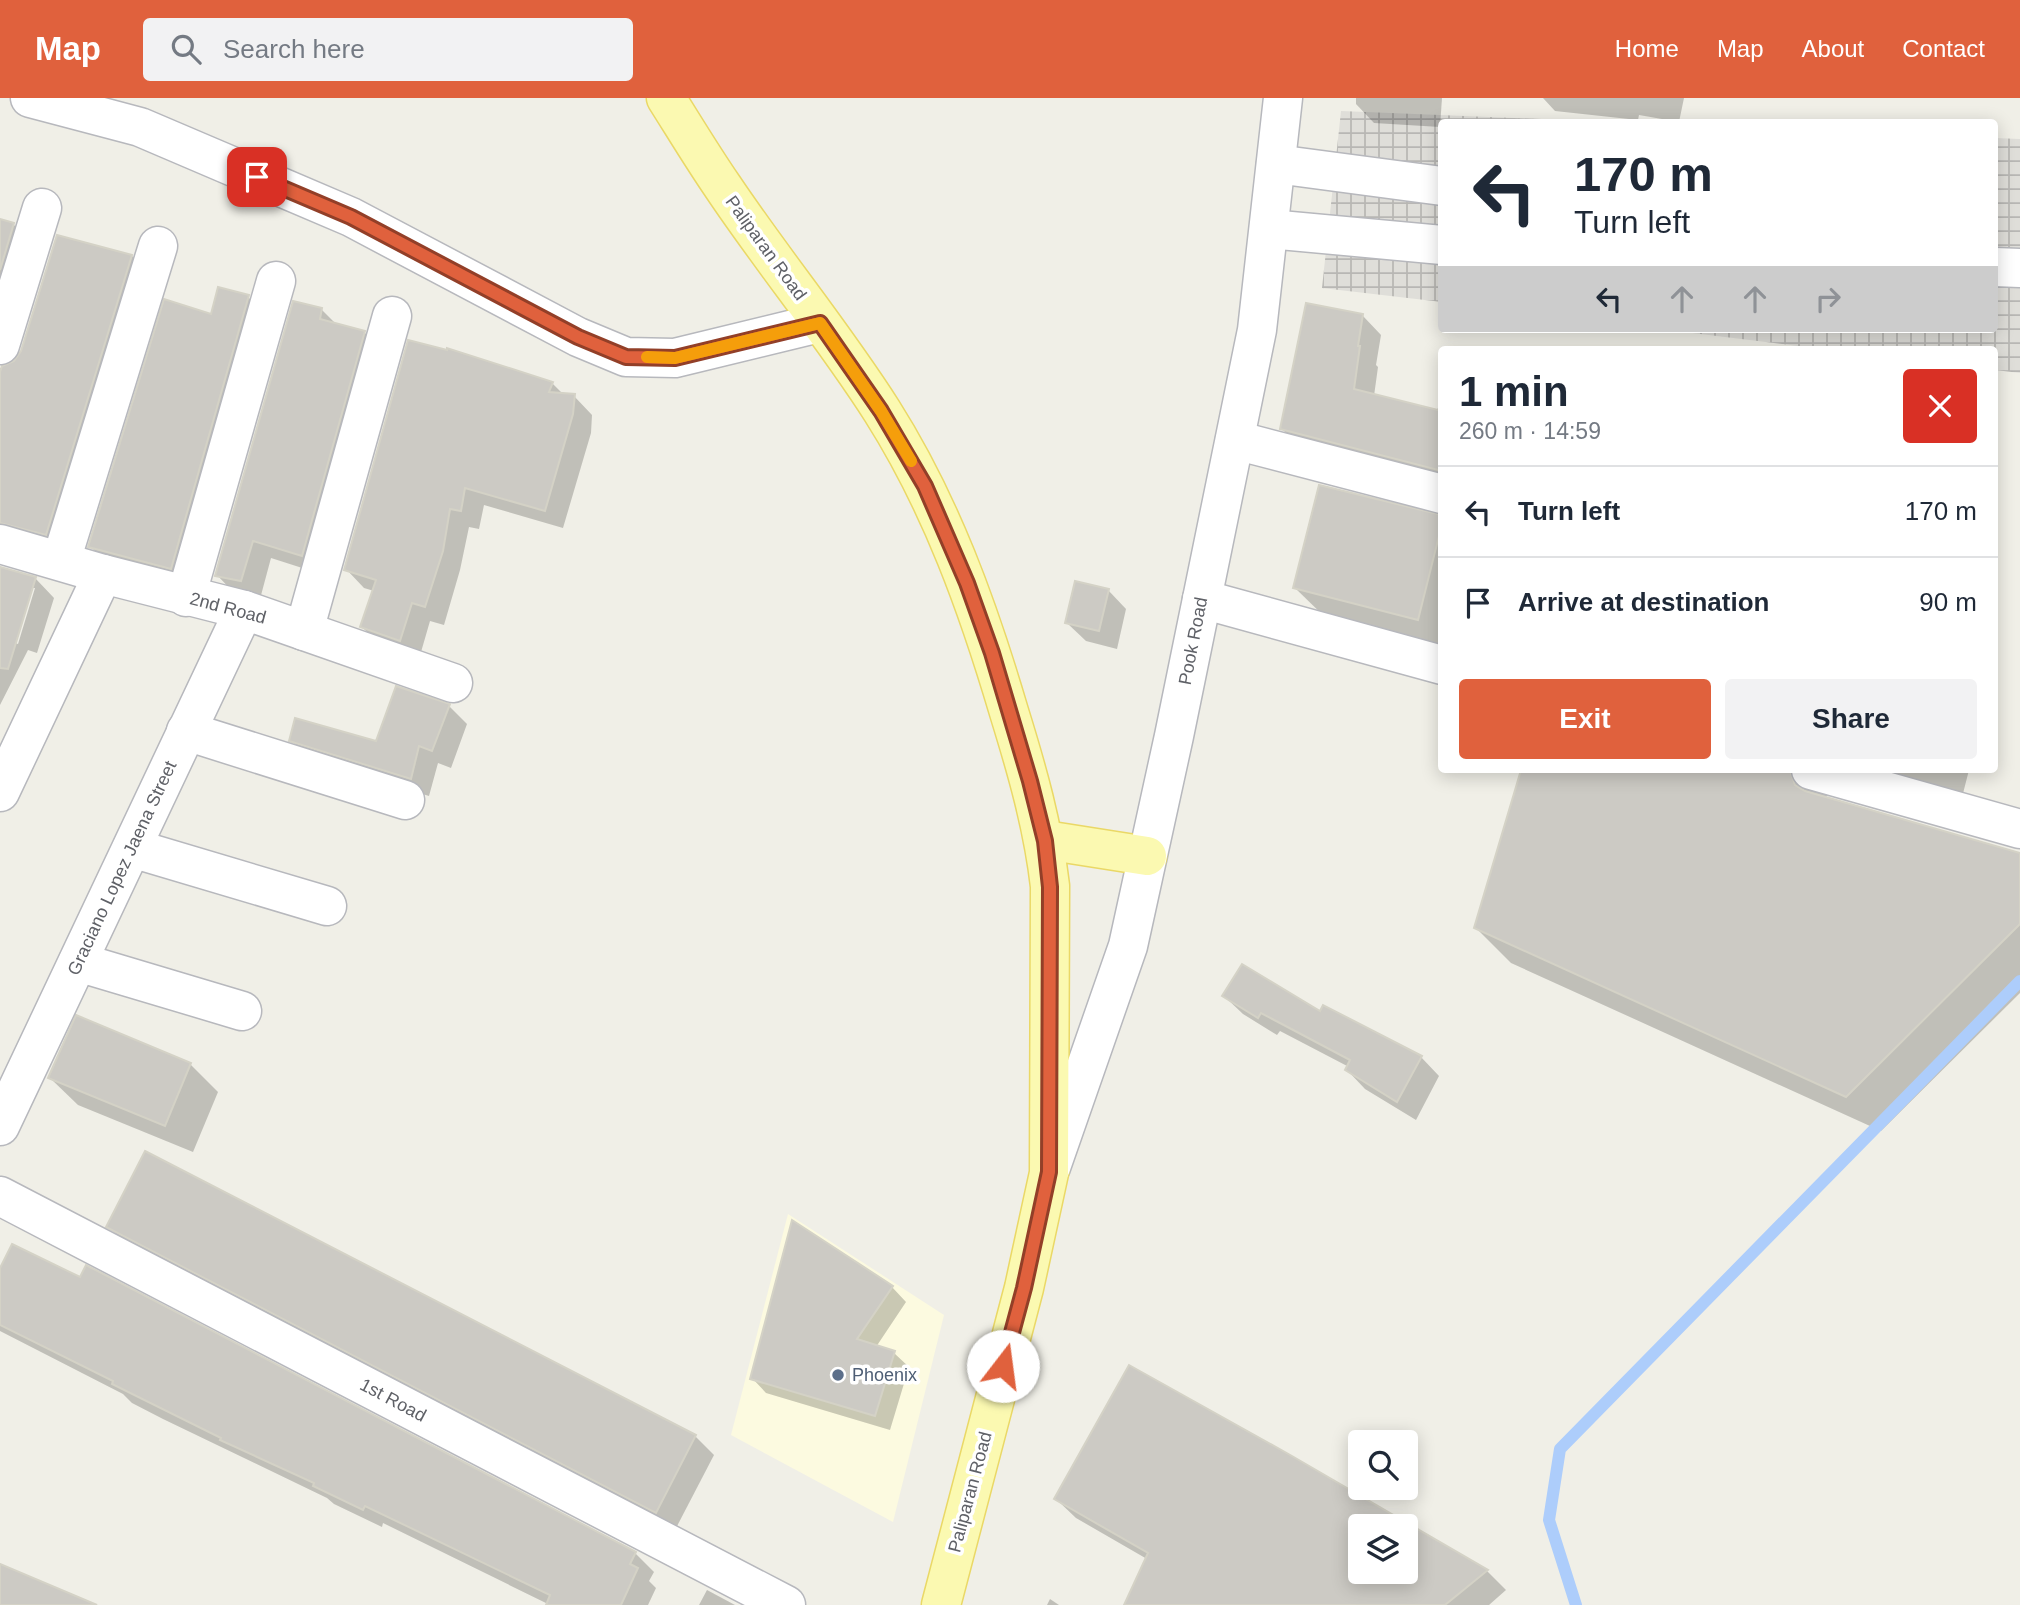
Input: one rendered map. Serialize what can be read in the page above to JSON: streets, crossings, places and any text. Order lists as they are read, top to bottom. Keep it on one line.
{"streets":{"main road":["Paliparan Road"],"street":["2nd Road","Pook Road","Graciano Lopez Jaena Street","1st Road"]},"crossings":[["Paliparan Road","Pook Road"],["2nd Road","Graciano Lopez Jaena Street"]],"places":["Phoenix"],"page":{"header":"Map","search":"Search here","nav":["Home","Map","About","Contact"],"turn":["170 m","Turn left"],"heading":["1 min","260 m · 14:59"],"list":[{"name":"Turn left","value":"170 m"},{"name":"Arrive at destination","value":"90 m"}],"buttons":["Exit","Share"]}}
